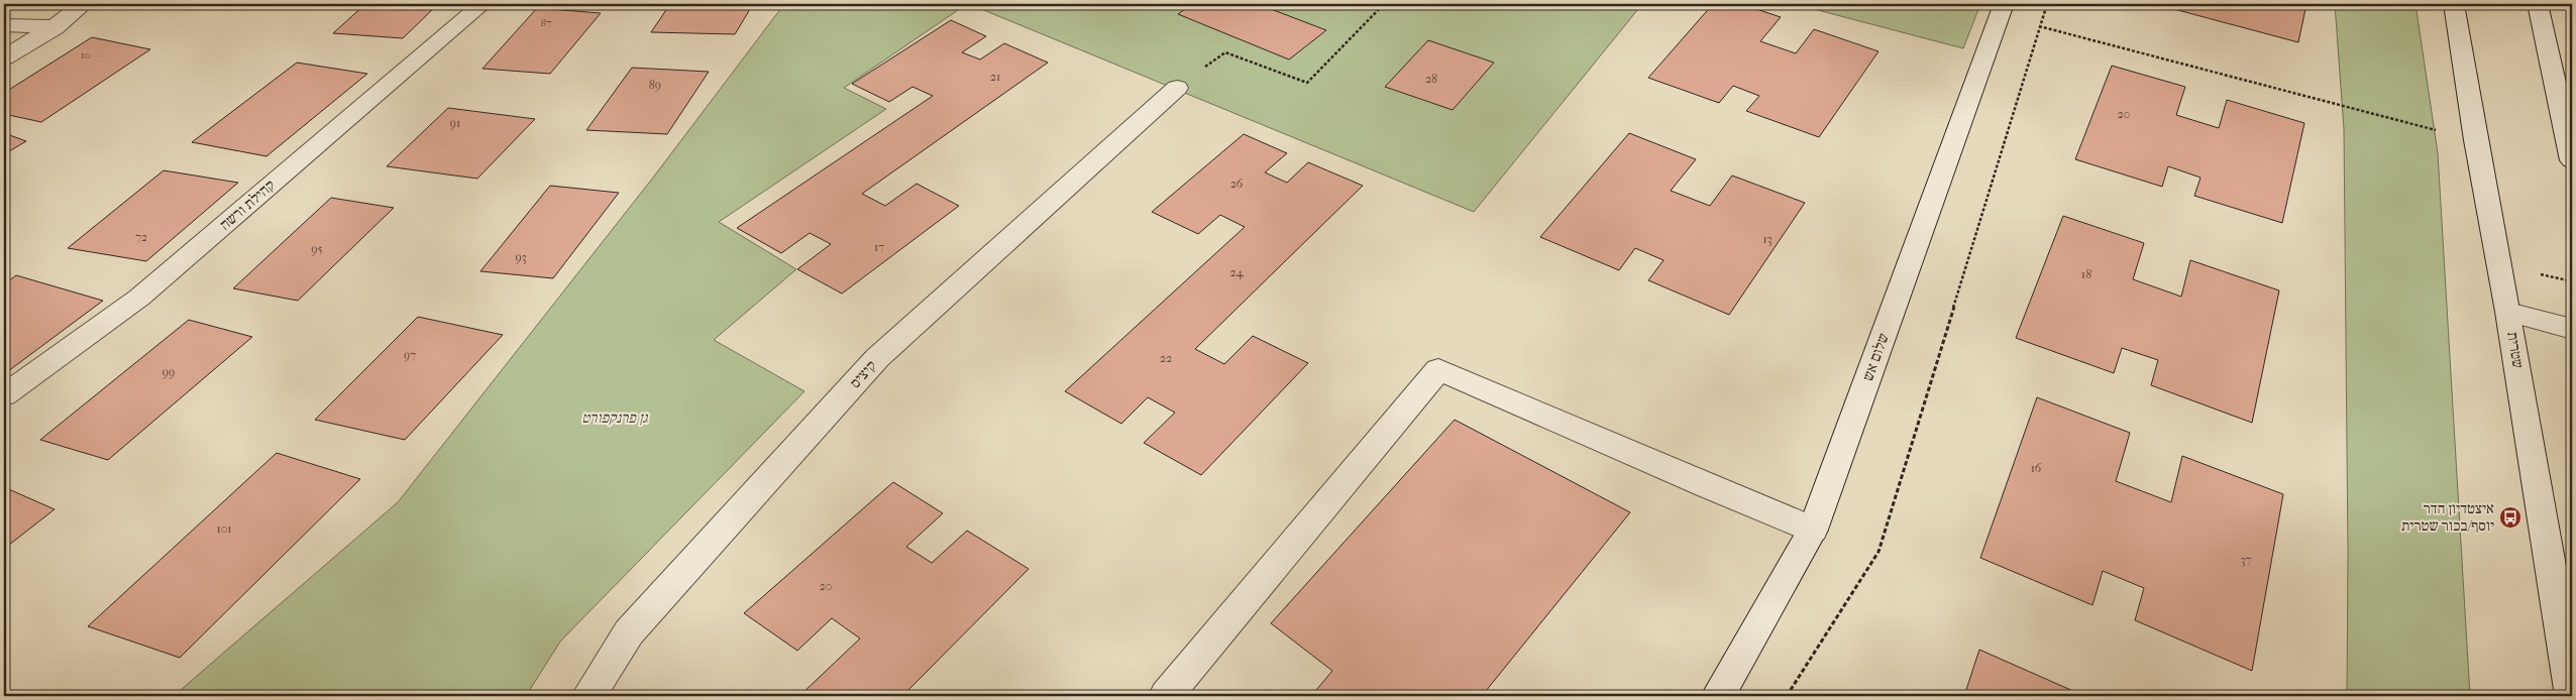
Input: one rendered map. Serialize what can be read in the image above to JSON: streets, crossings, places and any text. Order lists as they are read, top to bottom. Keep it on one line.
{"streets":{"street":["קהילת ורשה","שטרית","שלום אש","קיציס"]},"parks":["גן פרנקפורט"],"places":{"bus stop":["איצטדיון הדר יוסף/בכור שטרית"]},"house_numbers":["87","10","21","28","89","20","91","26","72","13","17","95","93","24","18","97","22","99","16","101","37","20"]}
